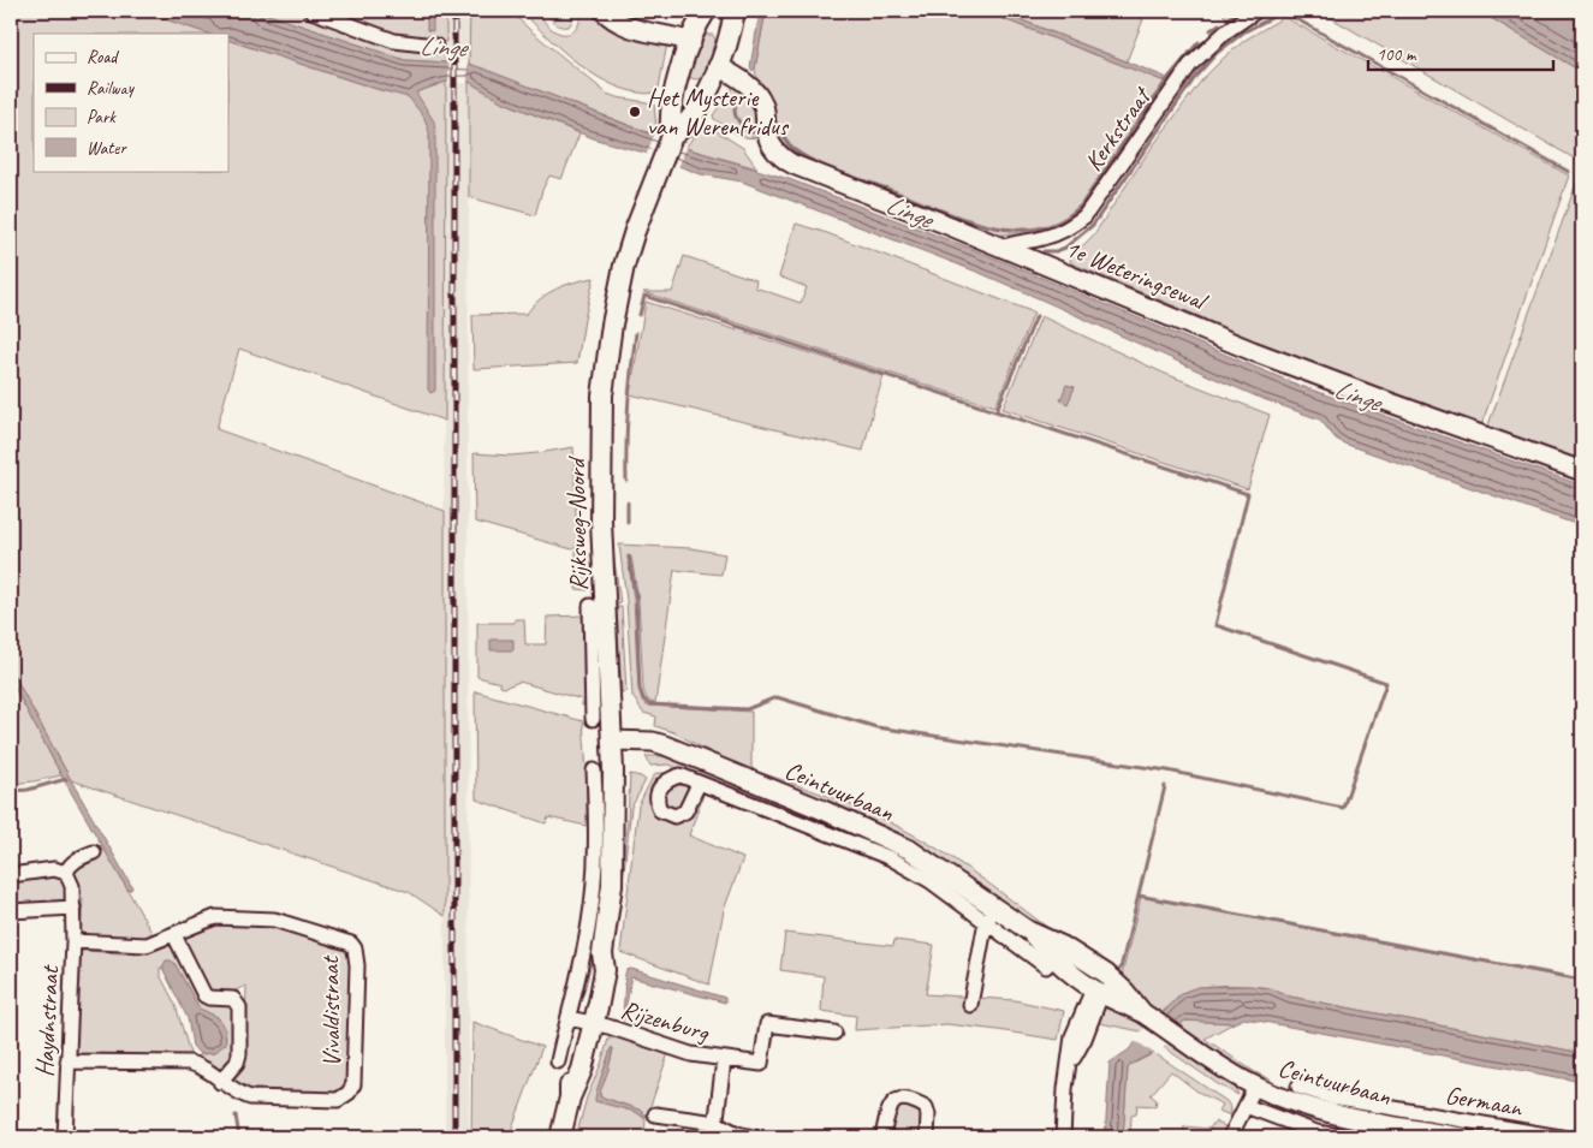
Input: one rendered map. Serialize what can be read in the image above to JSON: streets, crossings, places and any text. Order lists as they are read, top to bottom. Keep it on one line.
{"streets":{"main road":["Rijksweg-Noord"],"street":["Kerkstraat","1e Weteringsewal","Ceintuurbaan","Vivaldistraat","Rijzenburg","Haydnstraat","Germaan"]},"crossings":[["Kerkstraat","1e Weteringsewal"],["1e Weteringsewal","Rijksweg-Noord"],["Rijksweg-Noord","Ceintuurbaan"],["Rijksweg-Noord","Rijzenburg"],["Ceintuurbaan","Germaan"],["Vivaldistraat","Haydnstraat"]],"water":["Linge"],"places":["Het Mysterie van Werenfridus"],"legend":["Road","Railway","Park","Water"],"scale_bar":"100 m"}
